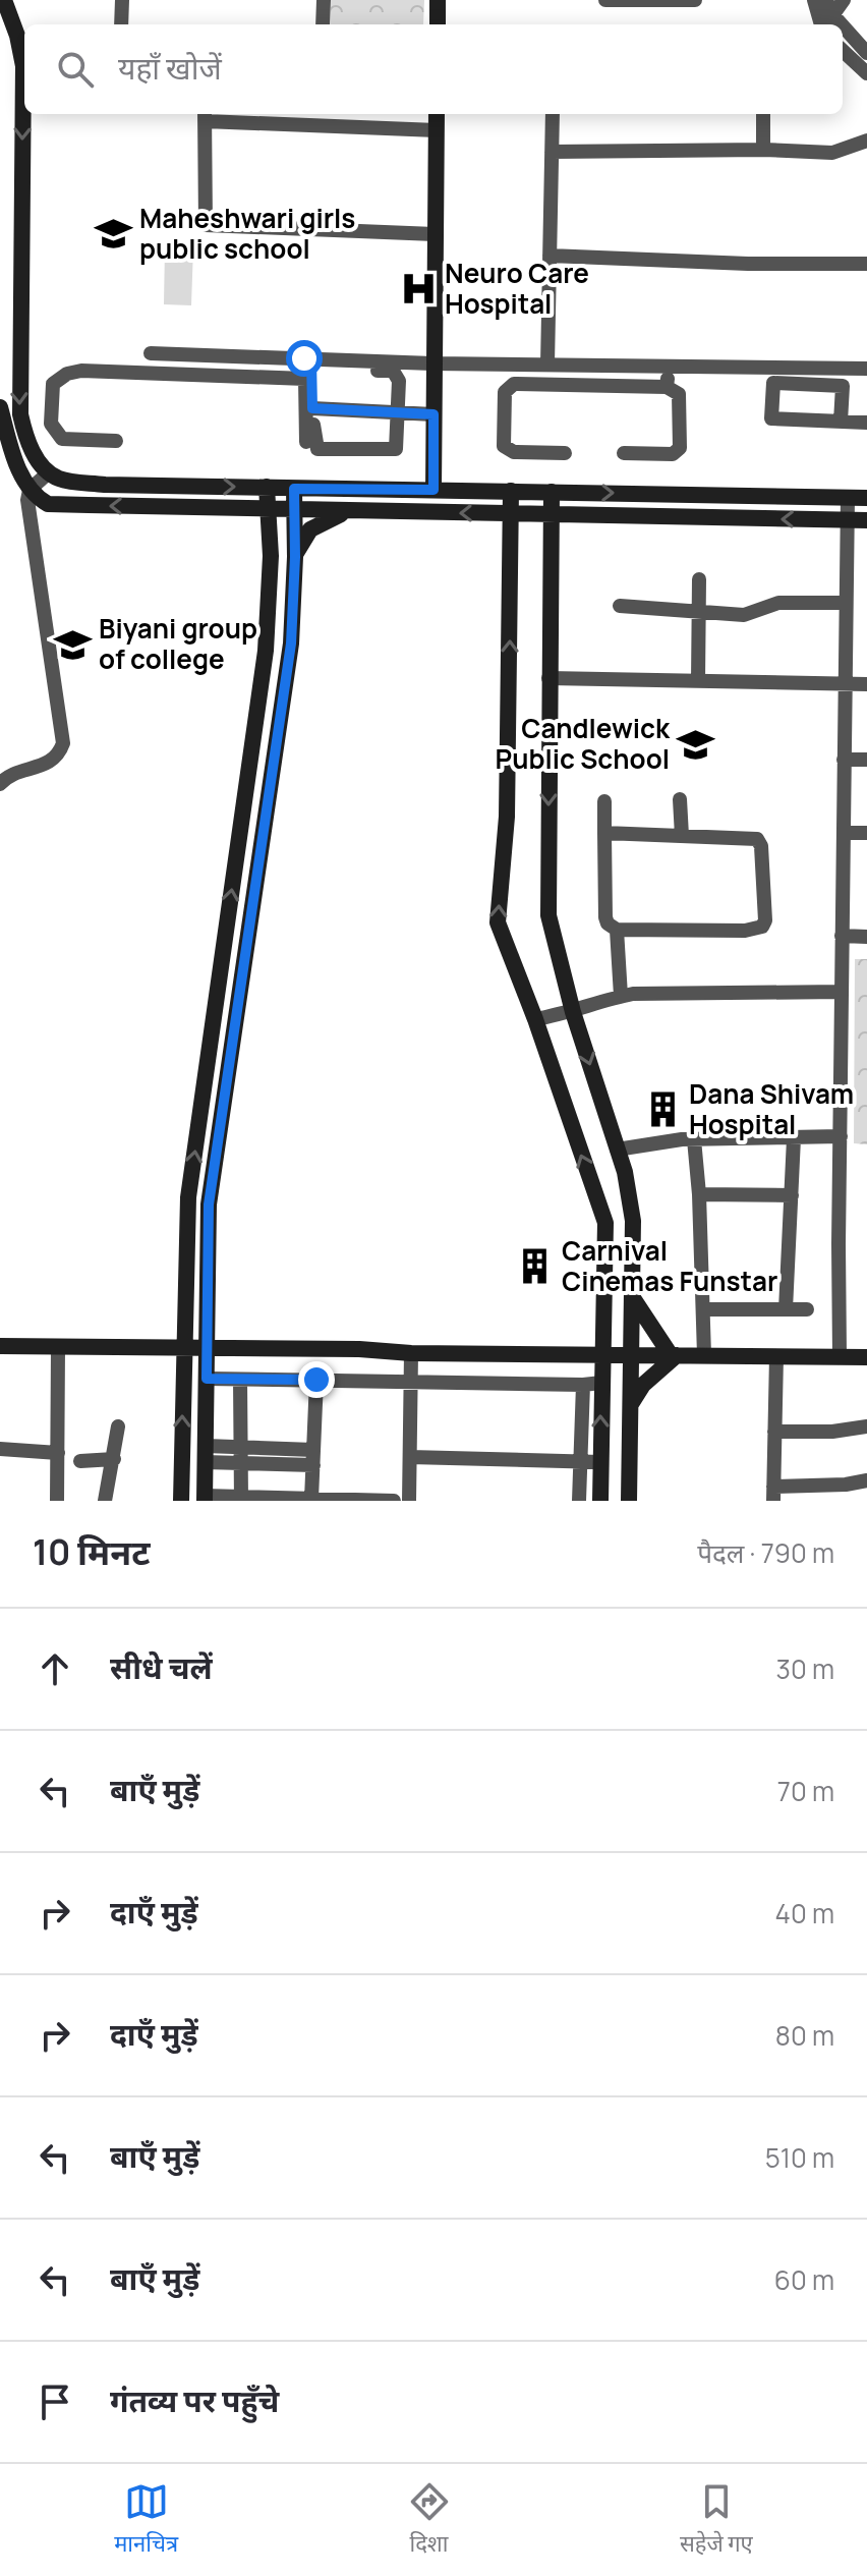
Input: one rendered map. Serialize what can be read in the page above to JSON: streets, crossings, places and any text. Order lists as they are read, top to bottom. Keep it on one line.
{"places":{"school or university":["Maheshwari girls public school","Biyani group of college","Candlewick Public School"],"hospital":["Neuro Care Hospital"],"building":["Dana Shivam Hospital","Carnival Cinemas Funstar"]},"page":{"search":"यहाँ खोजें","heading":["10 मिनट","पैदल · 790 m"],"list":[["सीधे चलें","30 m"],["बाएँ मुड़ें","70 m"],["दाएँ मुड़ें","40 m"],["दाएँ मुड़ें","80 m"],["बाएँ मुड़ें","510 m"],["बाएँ मुड़ें","60 m"],"गंतव्य पर पहुँचे"],"nav":["मानचित्र","दिशा","सहेजे गए"]}}
